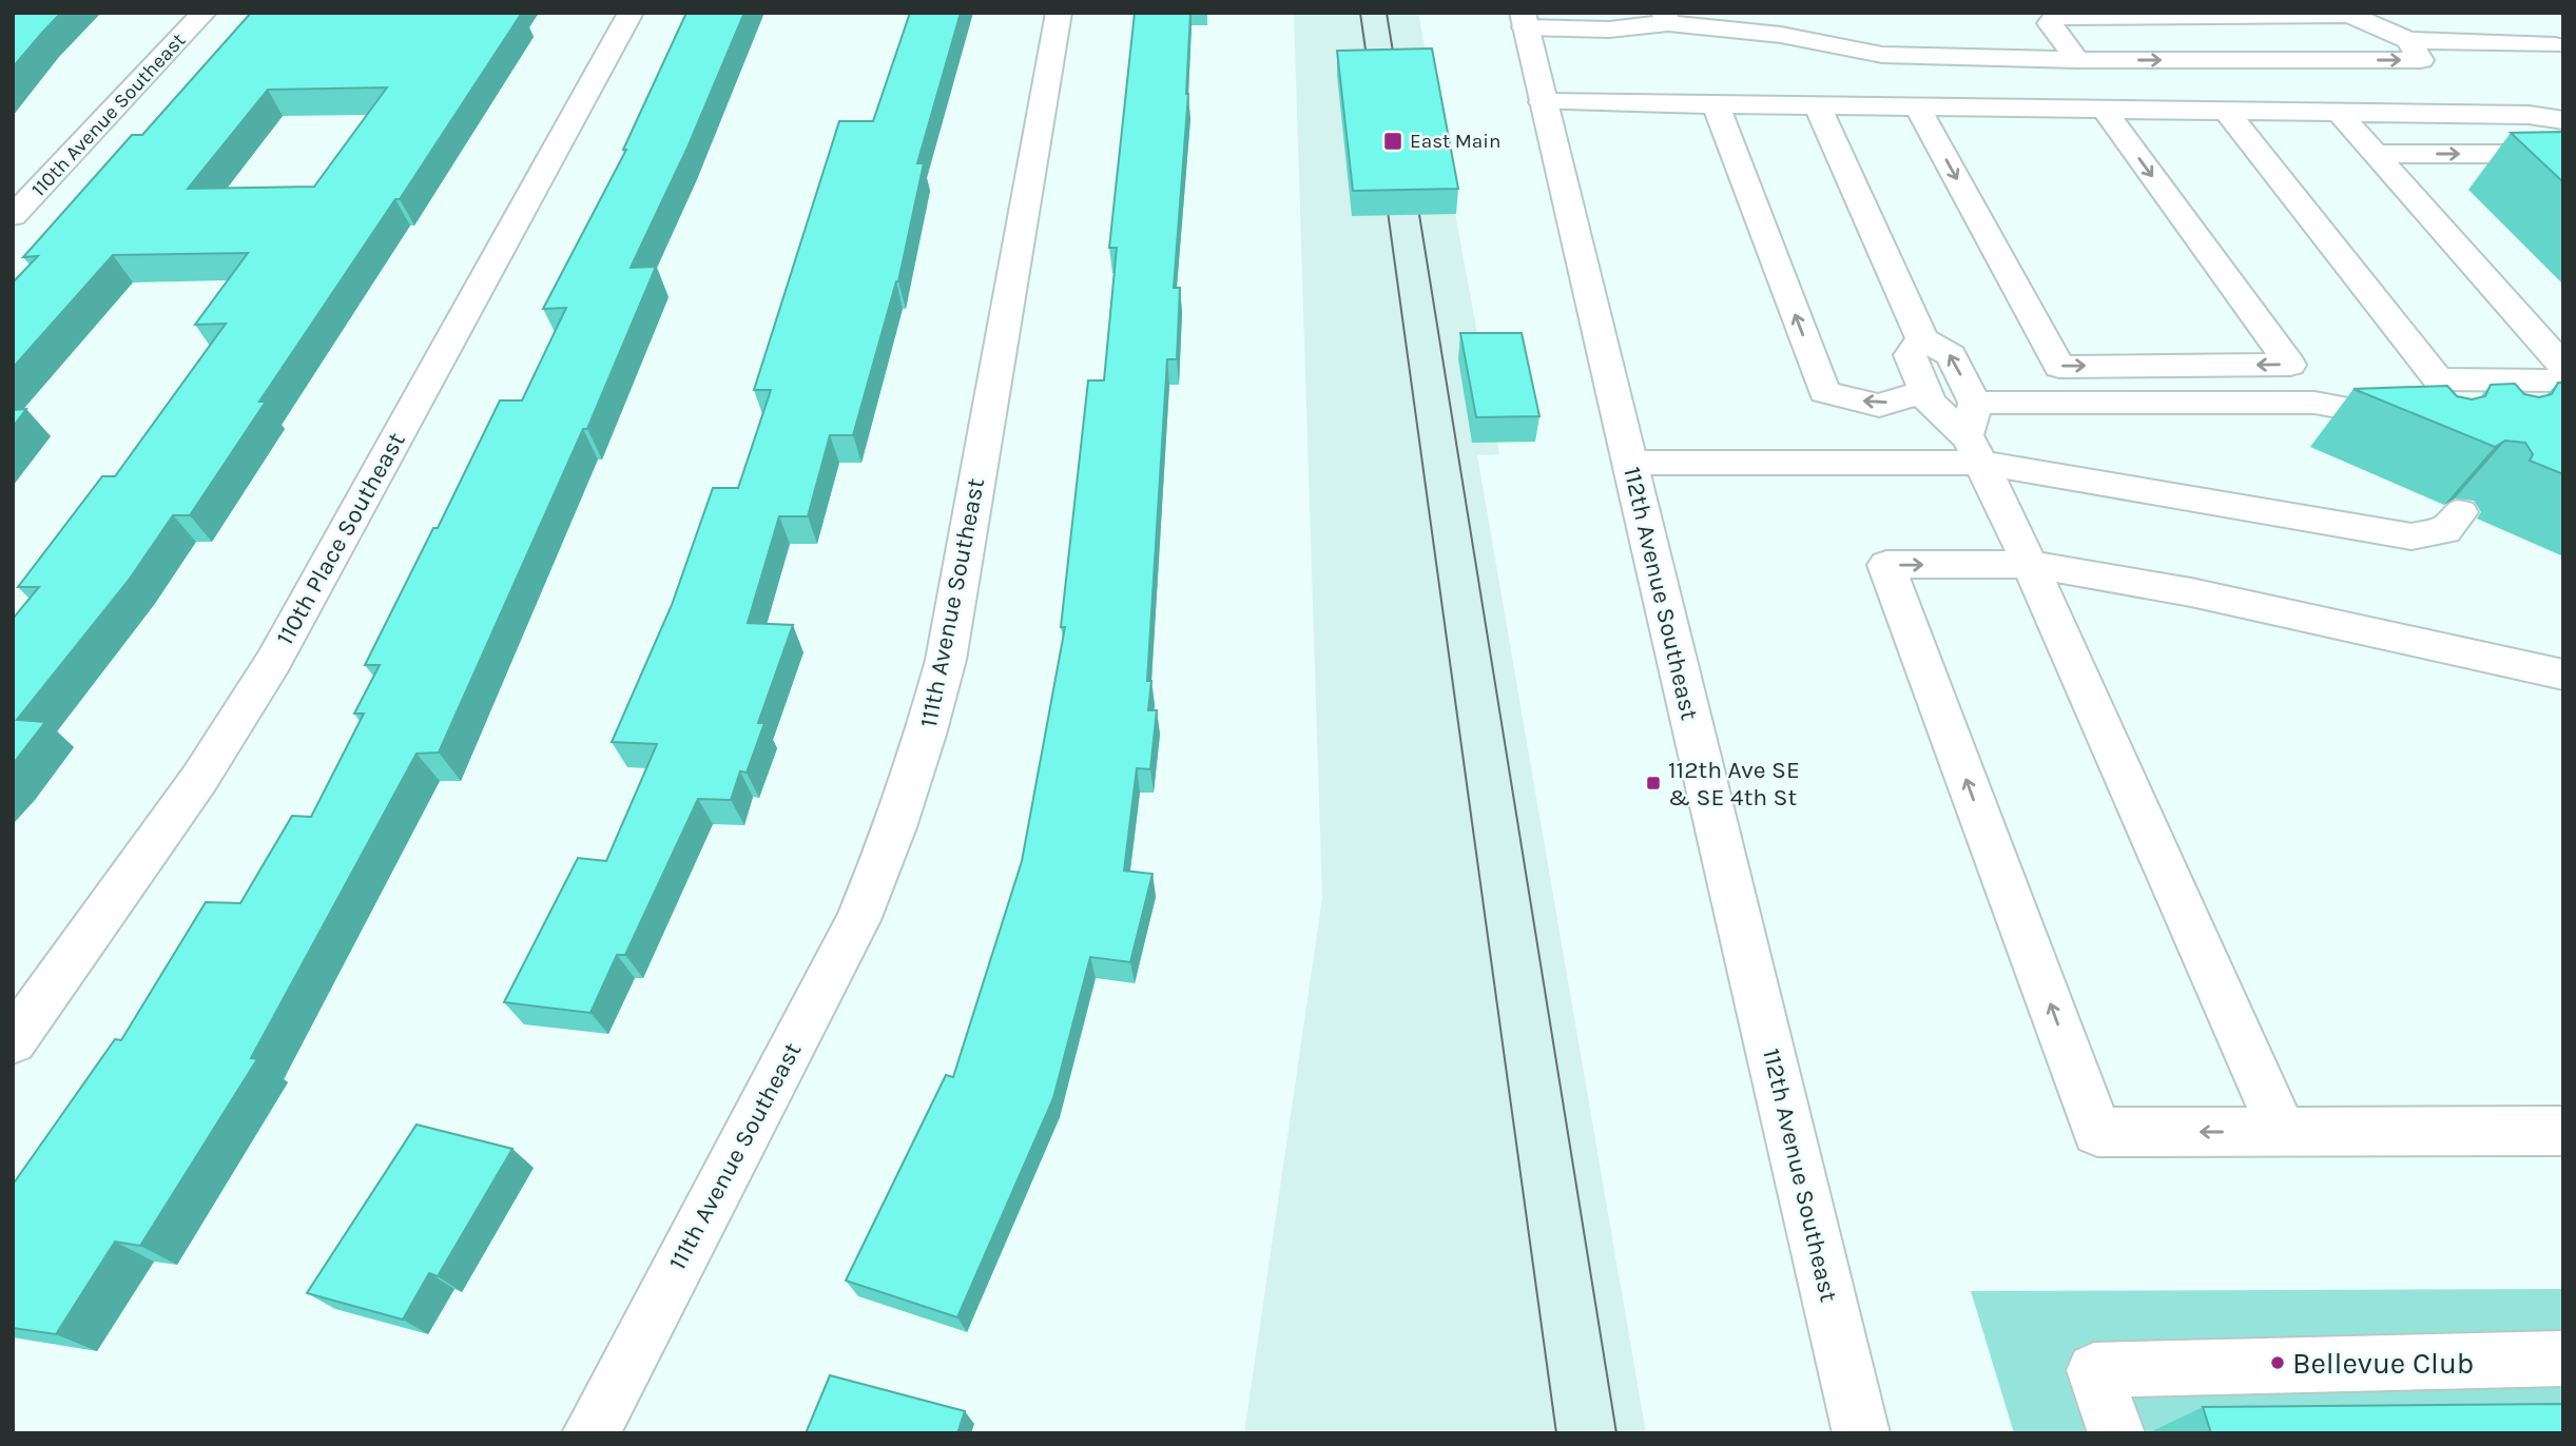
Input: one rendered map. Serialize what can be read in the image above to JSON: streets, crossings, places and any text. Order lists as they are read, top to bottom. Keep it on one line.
{"streets":{"street":["110th Avenue Southeast","110th Place Southeast","112th Avenue Southeast","111th Avenue Southeast"]},"places":{"transit":["East Main","112th Ave SE & SE 4th St"],"other":["Bellevue Club"]}}
